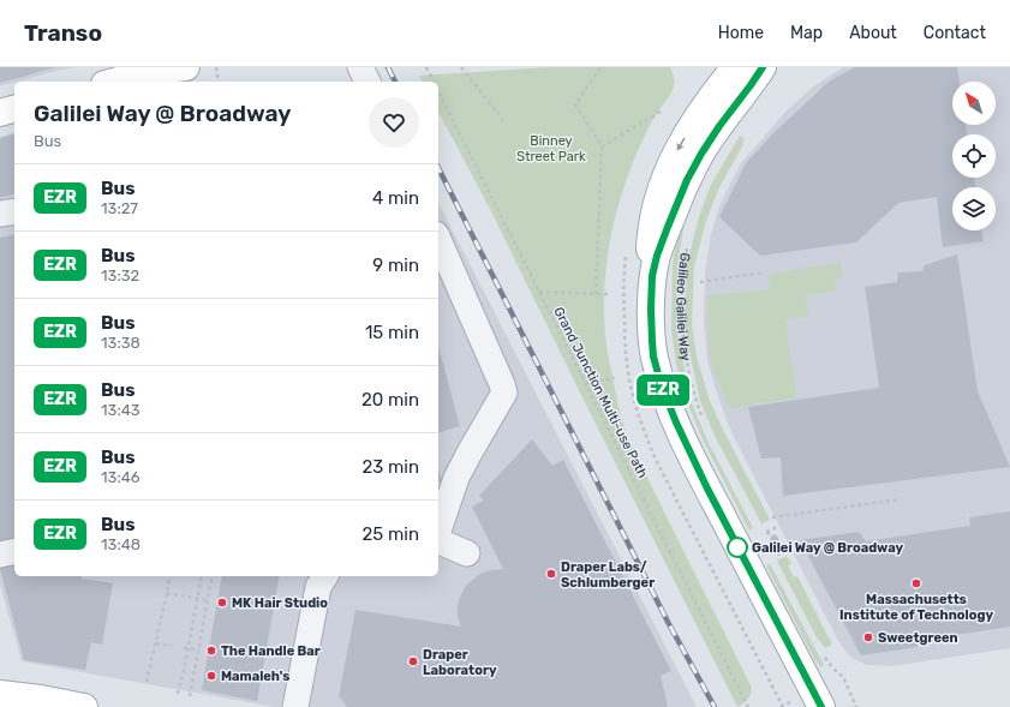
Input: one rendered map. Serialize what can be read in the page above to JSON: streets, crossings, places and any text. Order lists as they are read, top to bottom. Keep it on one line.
{"streets":{"main road":["Galileo Galilei Way"],"path":["Grand Junction Multi-use Path"]},"parks":["Binney Street Park"],"places":["Galilei Way @ Broadway","Draper Labs/ Schlumberger","Massachusetts Institute of Technology","MK Hair Studio","Sweetgreen","The Handle Bar","Draper Laboratory","Mamaleh's"],"lines":["bus line EZR"],"north":"top left","page":{"header":"Transo","nav":["Home","Map","About","Contact"],"on_map":"EZR","heading":["Galilei Way @ Broadway","Bus"],"list":[{"mark":"EZR","name":"Bus","note":"13:27","value":"4 min"},{"mark":"EZR","name":"Bus","note":"13:32","value":"9 min"},{"mark":"EZR","name":"Bus","note":"13:38","value":"15 min"},{"mark":"EZR","name":"Bus","note":"13:43","value":"20 min"},{"mark":"EZR","name":"Bus","note":"13:46","value":"23 min"},{"mark":"EZR","name":"Bus","note":"13:48","value":"25 min"}]}}
